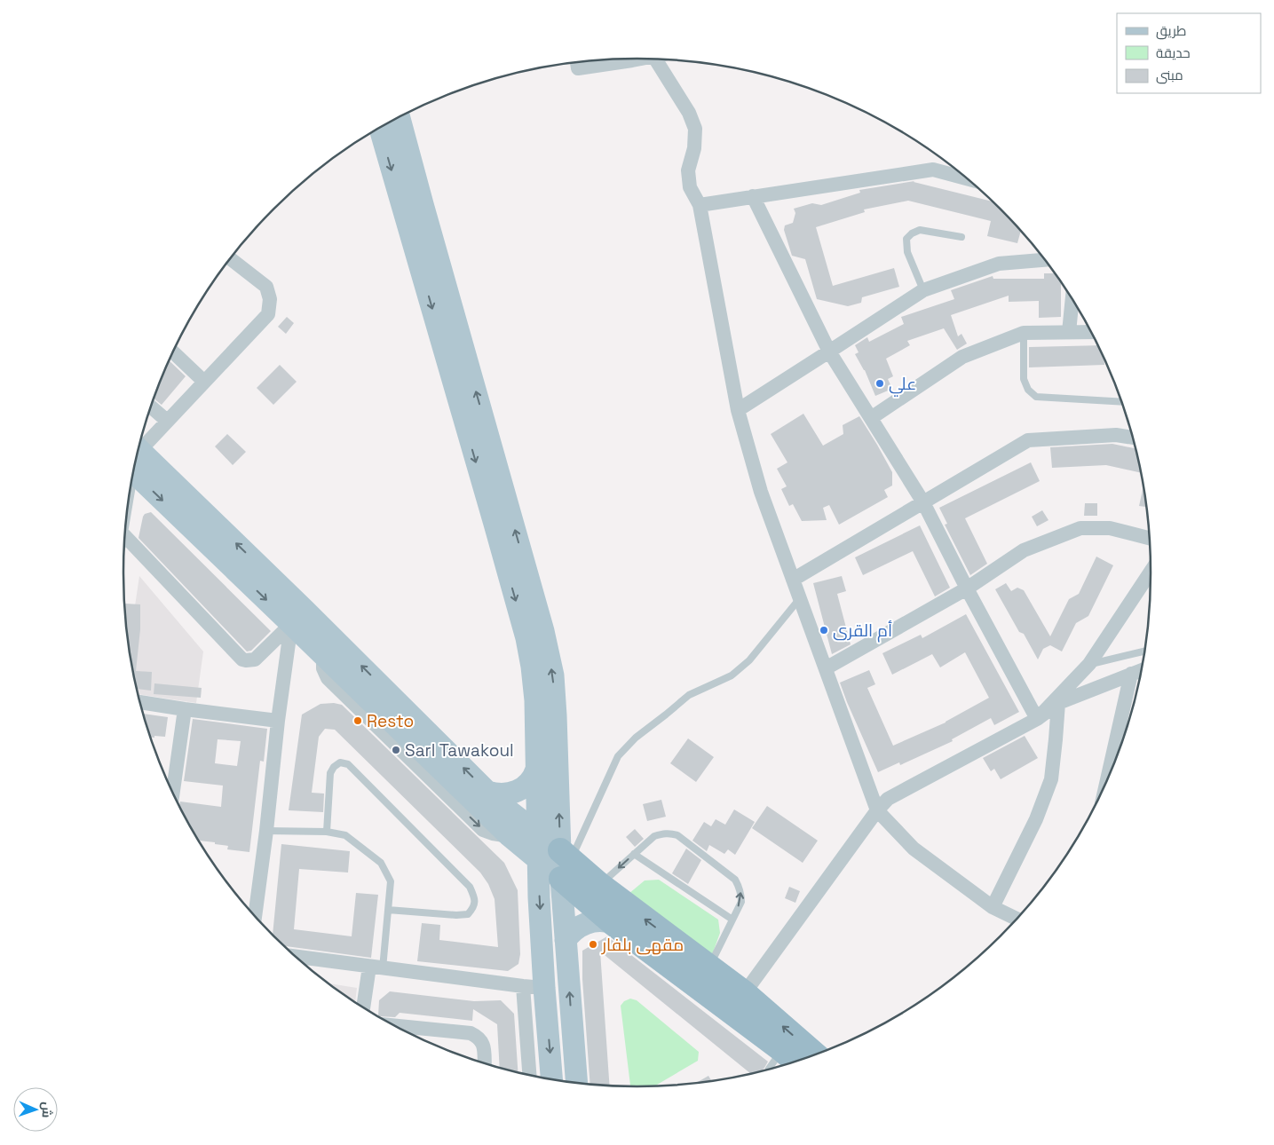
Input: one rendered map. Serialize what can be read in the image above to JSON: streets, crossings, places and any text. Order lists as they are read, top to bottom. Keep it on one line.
{"places":["علي","أم القرى","Resto","Sarl Tawakoul","مقهى بلفار"],"legend":["طريق","حديقة","مبنى"],"north":"right"}
